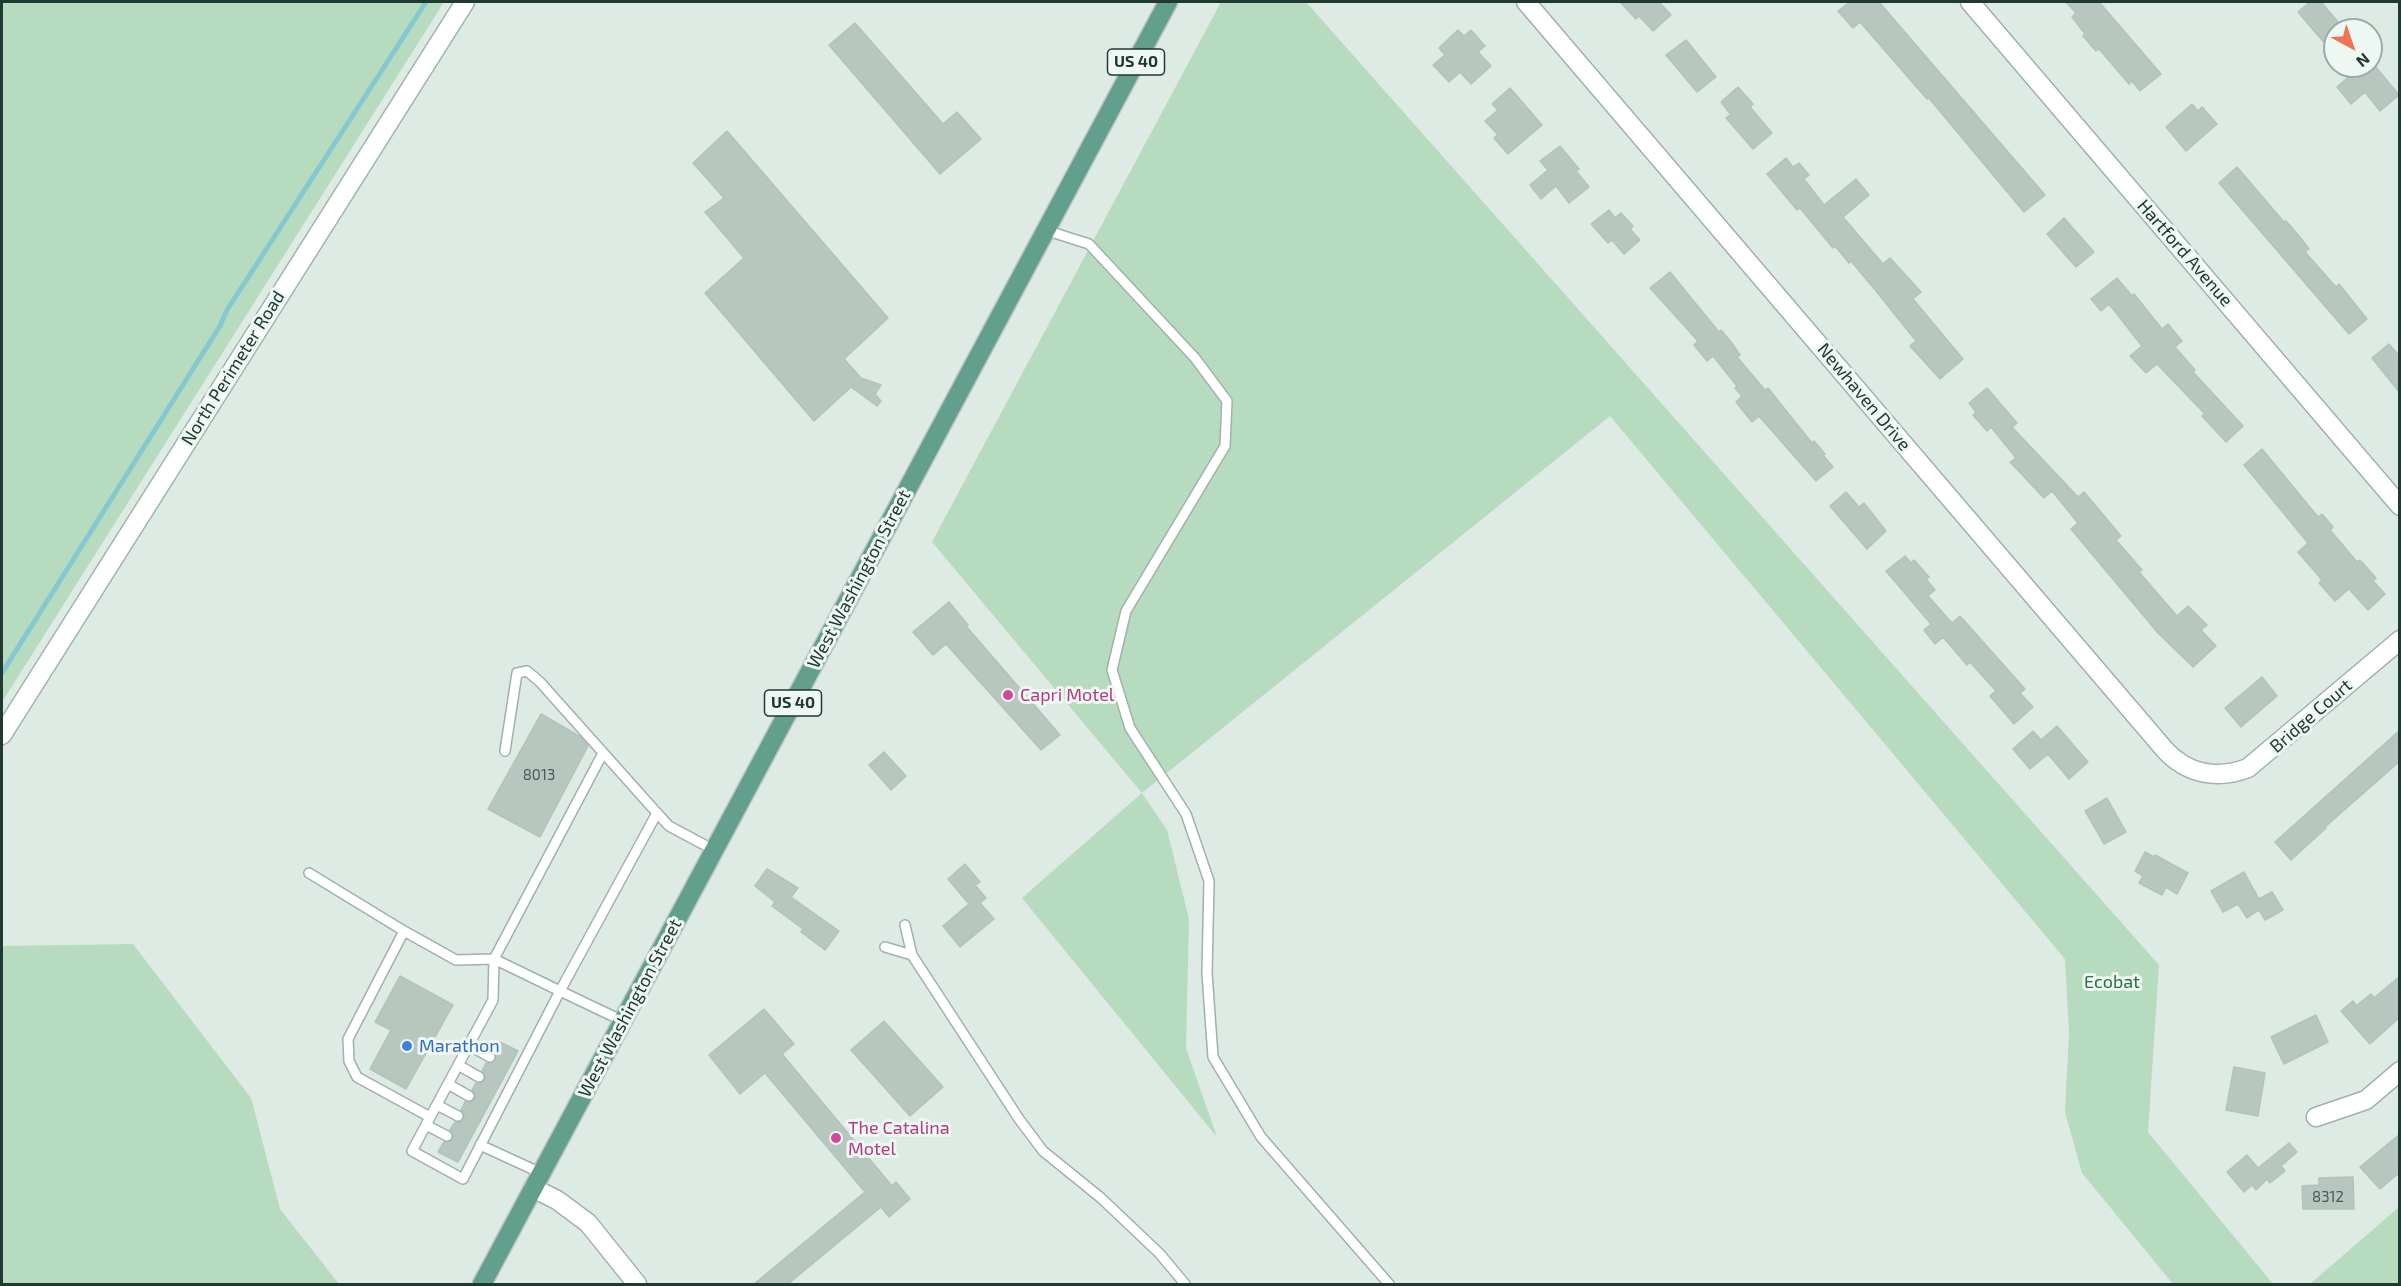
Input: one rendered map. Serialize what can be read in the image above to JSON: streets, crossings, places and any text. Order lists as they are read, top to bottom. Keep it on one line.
{"streets":{"main road":["US 40","West Washington Street"],"street":["Hartford Avenue","North Perimeter Road","Newhaven Drive","Bridge Court"]},"crossings":[["Newhaven Drive","Bridge Court"]],"parks":["Ecobat"],"places":["Capri Motel","Marathon","The Catalina Motel"],"house_numbers":["8013","8312"],"north":"bottom right"}
